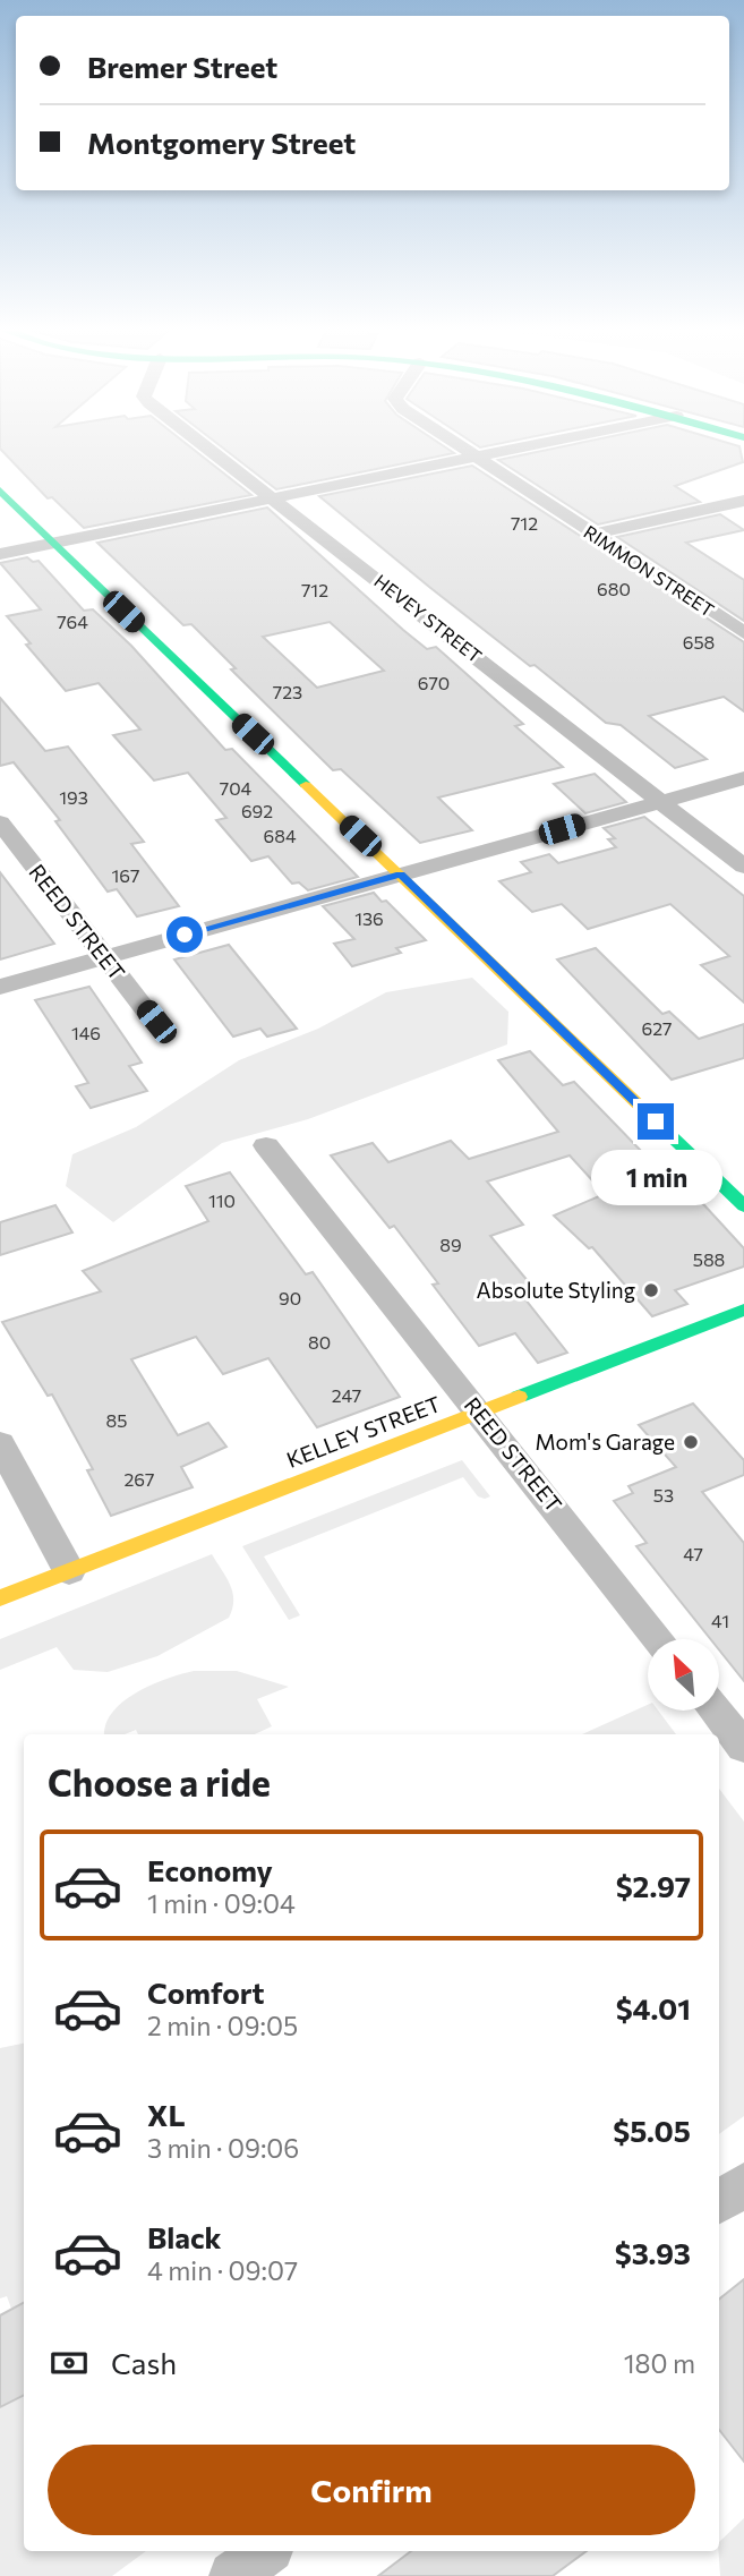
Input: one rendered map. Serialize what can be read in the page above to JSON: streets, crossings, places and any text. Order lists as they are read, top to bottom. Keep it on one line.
{"streets":{"street":["RIMMON STREET","HEVEY STREET","REED STREET","KELLEY STREET"]},"crossings":[["REED STREET","KELLEY STREET"]],"places":["Absolute Styling","Mom's Garage"],"house_numbers":["712","680","712","764","658","670","723","704","193","692","684","167","136","627","146","110","89","588","90","80","247","85","267","53","47","41"],"north":"top left","page":{"banner":["Bremer Street","Montgomery Street"],"bubble":"1 min","heading":"Choose a ride","list":[{"name":"Economy","note":"1 min · 09:04","value":"$2.97"},{"name":"Comfort","note":"2 min · 09:05","value":"$4.01"},{"name":"XL","note":"3 min · 09:06","value":"$5.05"},{"name":"Black","note":"4 min · 09:07","value":"$3.93"}],"pay":["Cash","180 m"],"buttons":"Confirm"}}
